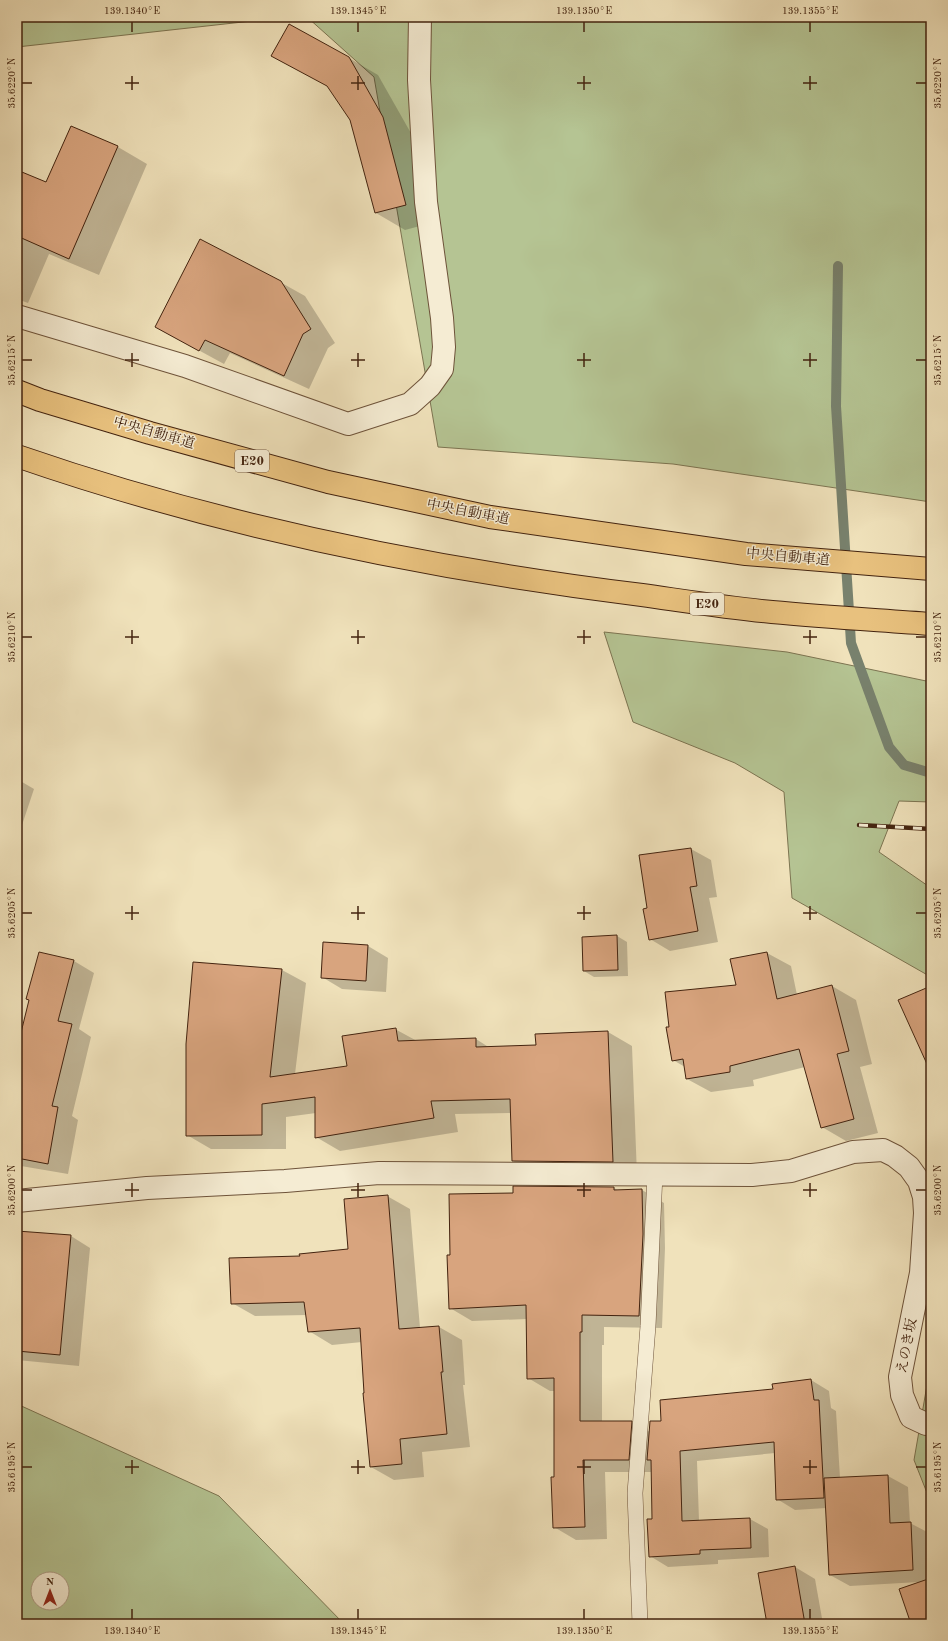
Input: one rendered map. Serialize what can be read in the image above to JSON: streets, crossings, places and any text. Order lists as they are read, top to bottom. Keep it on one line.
{"streets":{"highway":["中央自動車道","E20"],"street":["えのき坂"]},"north":"top","coordinates":["139.1340°E","139.1345°E","139.1350°E","139.1355°E","35.6220°N","35.6215°N","35.6210°N","35.6205°N","35.6200°N","35.6195°N"]}
